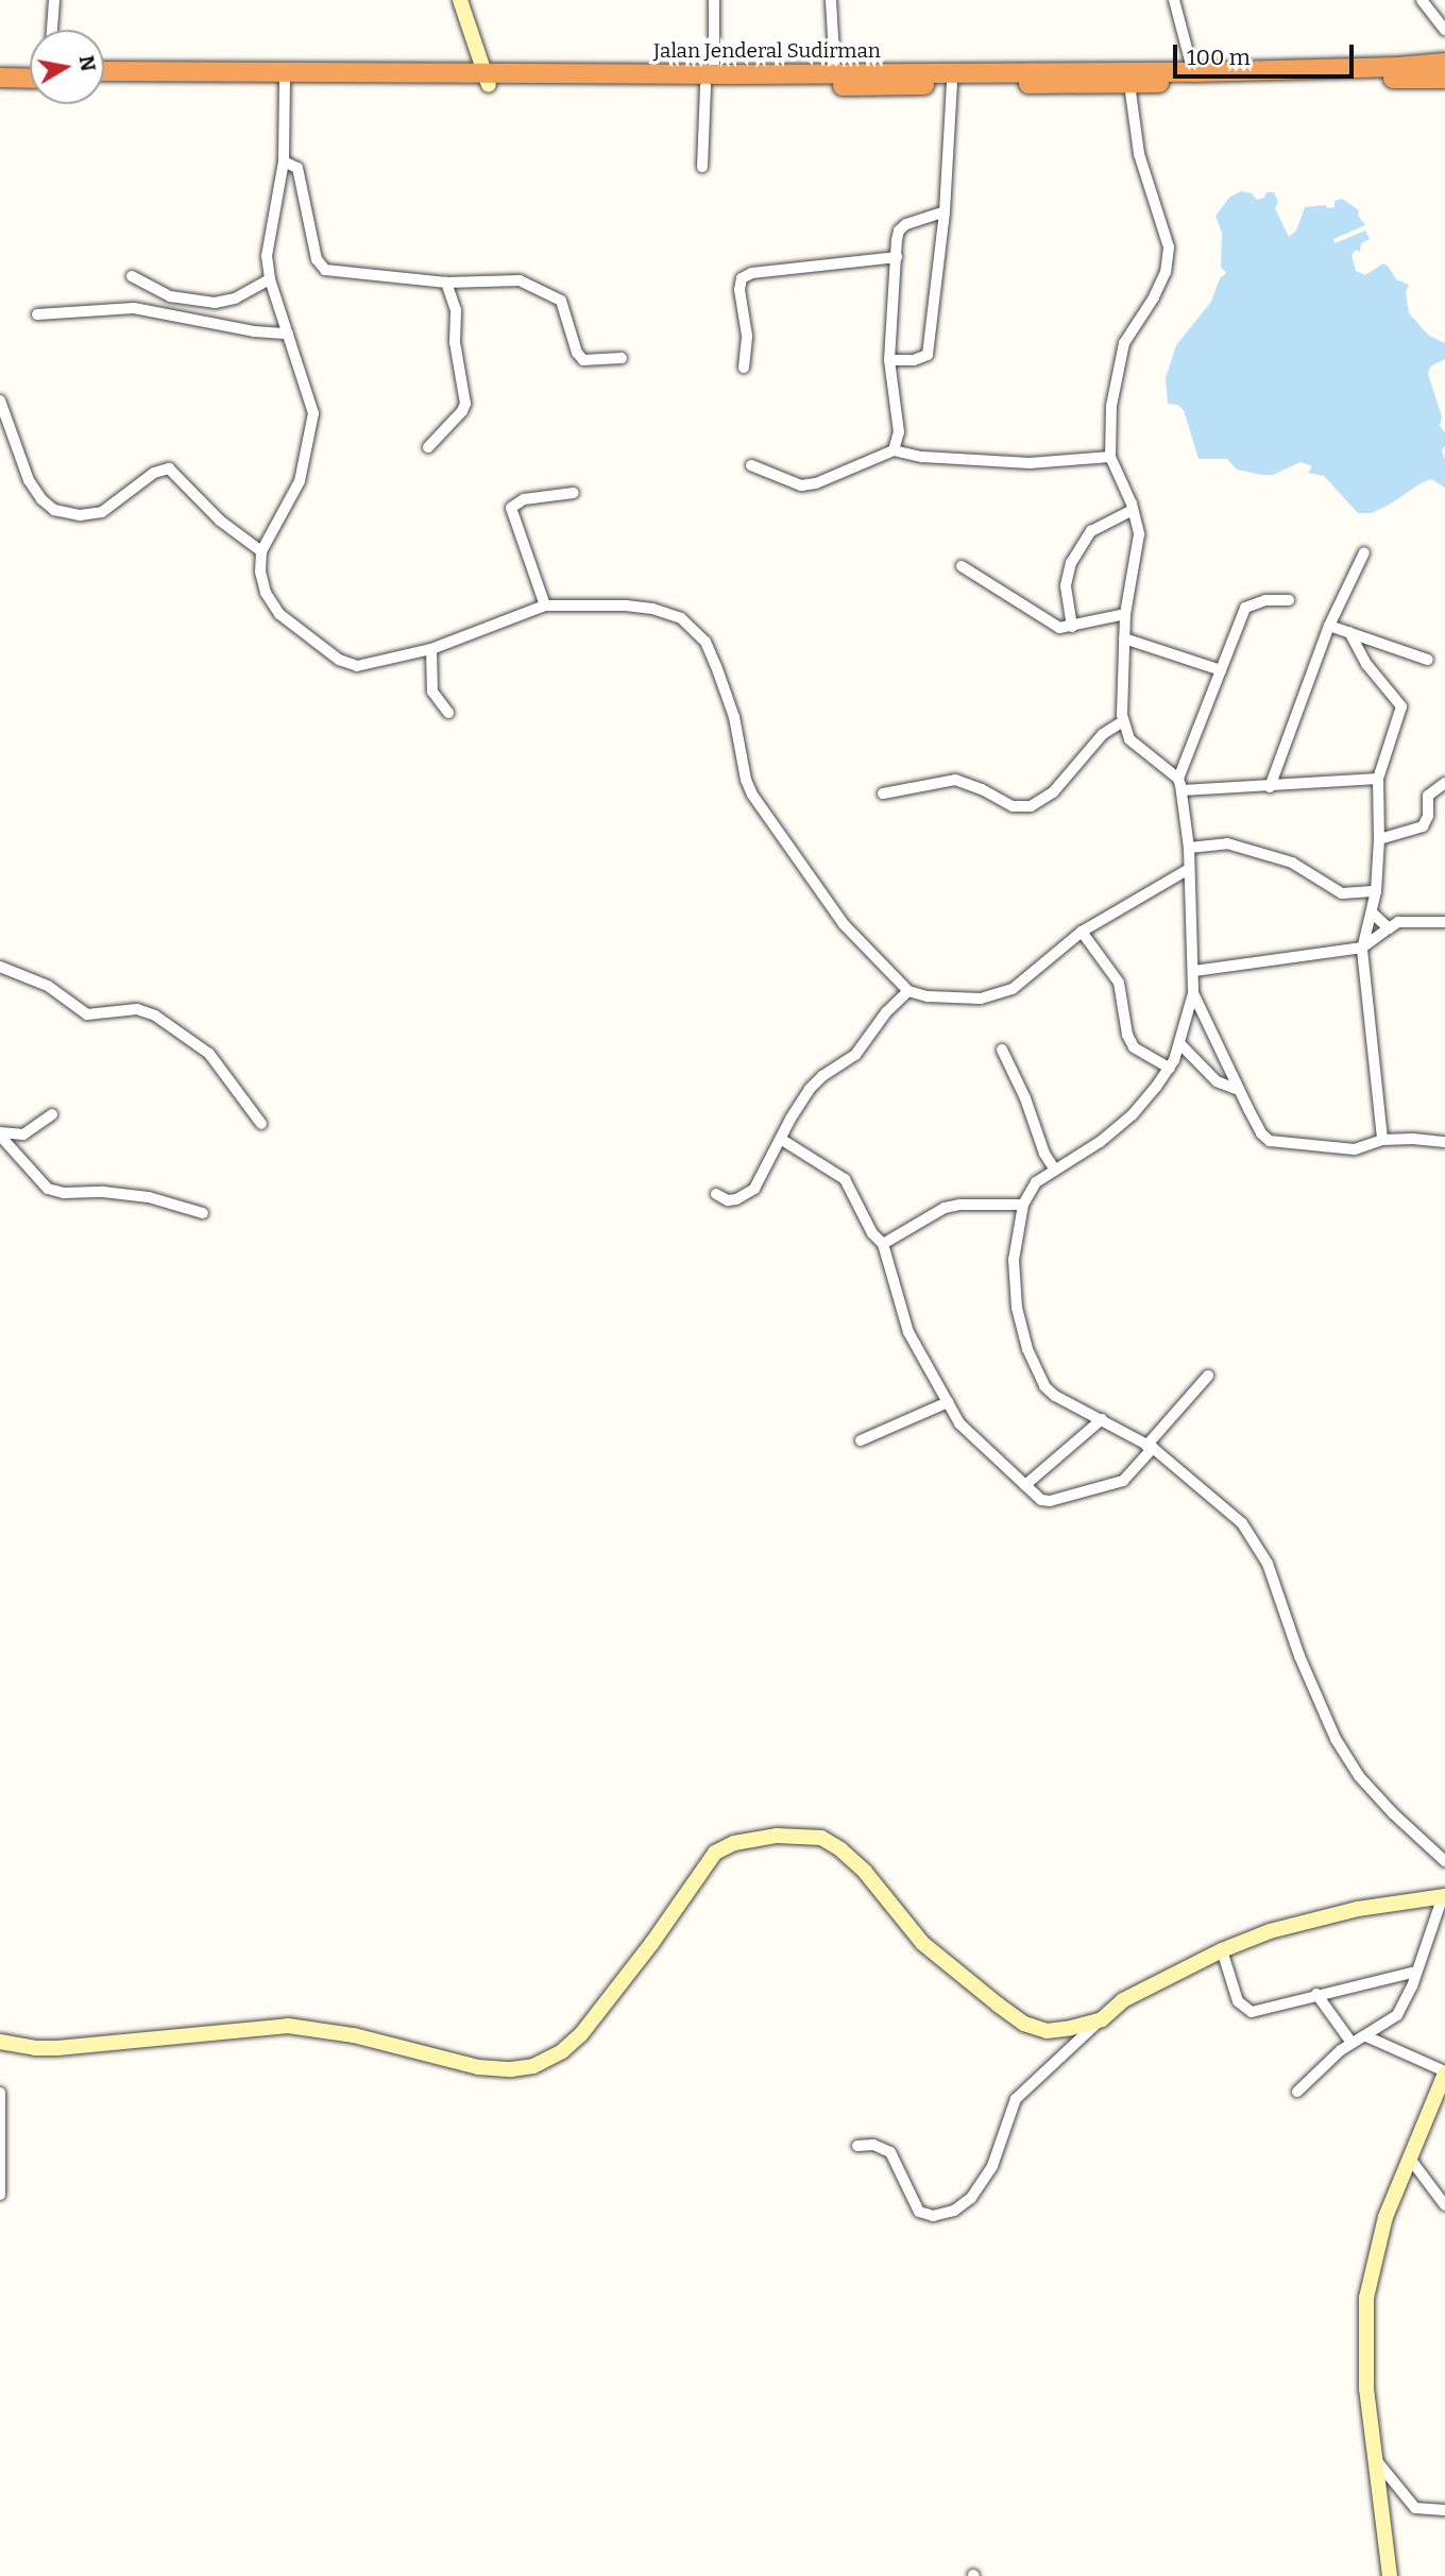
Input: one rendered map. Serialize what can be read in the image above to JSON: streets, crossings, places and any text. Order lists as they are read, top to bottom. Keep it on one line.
{"streets":{"highway":["Jalan Jenderal Sudirman"]},"scale_bar":"100 m","north":"right"}
